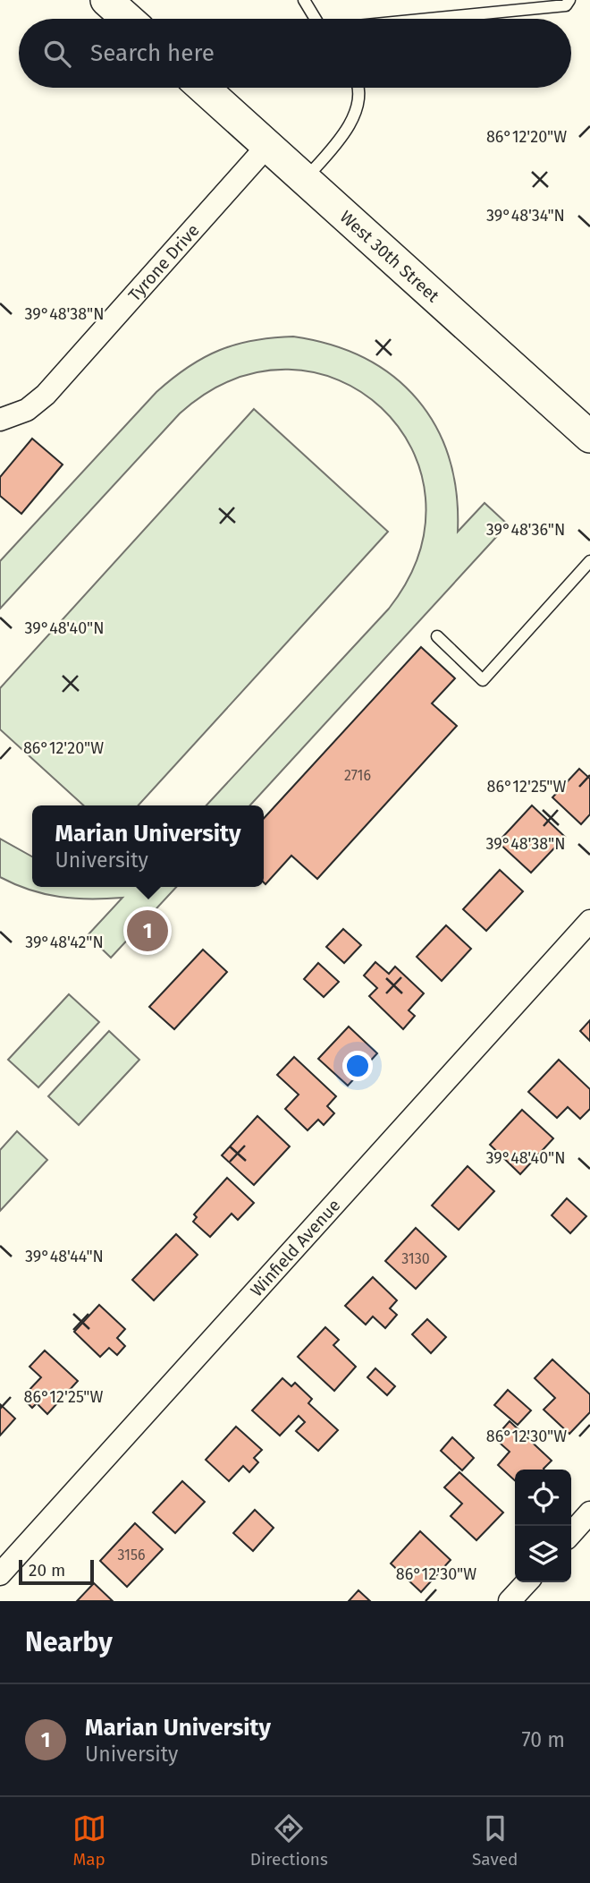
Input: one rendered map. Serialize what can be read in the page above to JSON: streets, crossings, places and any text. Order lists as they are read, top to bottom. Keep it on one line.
{"streets":{"main road":["West 30th Street"],"street":["Tyrone Drive","Winfield Avenue"]},"crossings":[["West 30th Street","Tyrone Drive"]],"house_numbers":["2716","3130","3156"],"scale_bar":"20 m","page":{"search":"Search here","popup":["Marian University","University"],"pins":"1","scale":"20 m","heading":"Nearby","list":[{"mark":"1","name":"Marian University","note":"University","value":"70 m"}],"nav":["Map","Directions","Saved"]},"coordinates":["86°12'20\"W","39°48'34\"N","39°48'38\"N","39°48'36\"N","39°48'40\"N","86°12'25\"W","39°48'42\"N","39°48'44\"N","86°12'30\"W"]}
